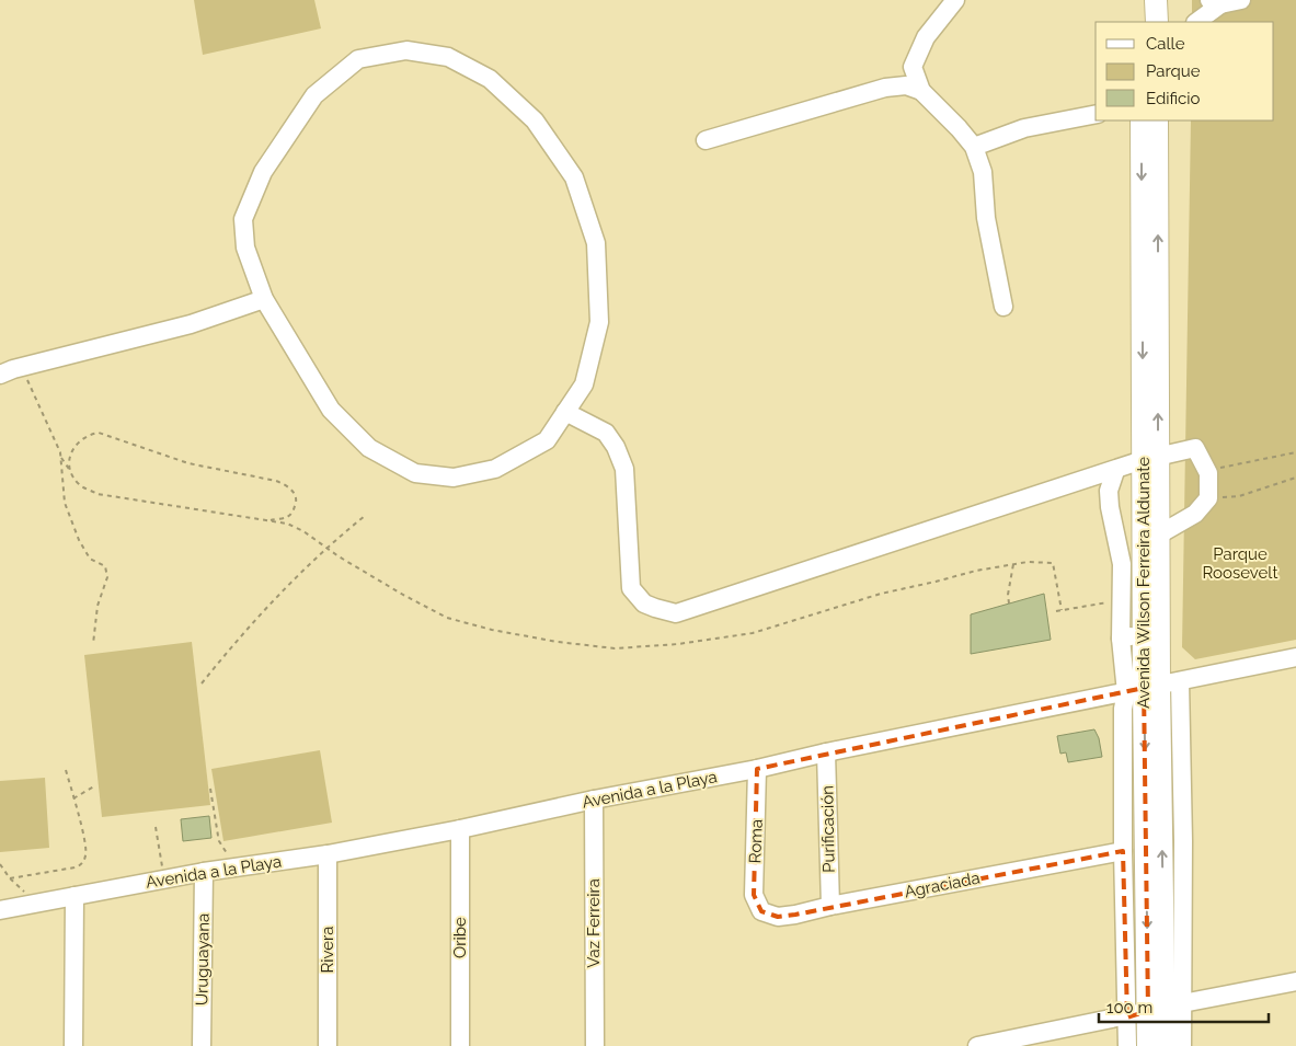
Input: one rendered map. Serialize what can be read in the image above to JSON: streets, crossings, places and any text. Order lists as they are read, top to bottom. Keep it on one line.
{"streets":{"main road":["Avenida Wilson Ferreira Aldunate"],"street":["Avenida a la Playa","Purificación","Roma","Agraciada","Vaz Ferreira","Oribe","Rivera","Uruguayana"]},"crossings":[["Avenida Wilson Ferreira Aldunate","Avenida a la Playa"],["Avenida Wilson Ferreira Aldunate","Agraciada"],["Avenida a la Playa","Purificación"],["Avenida a la Playa","Roma"],["Avenida a la Playa","Vaz Ferreira"],["Avenida a la Playa","Oribe"],["Avenida a la Playa","Rivera"],["Avenida a la Playa","Uruguayana"],["Purificación","Agraciada"],["Roma","Agraciada"]],"parks":["Parque Roosevelt"],"legend":["Calle","Parque","Edificio"],"scale_bar":"100 m"}
